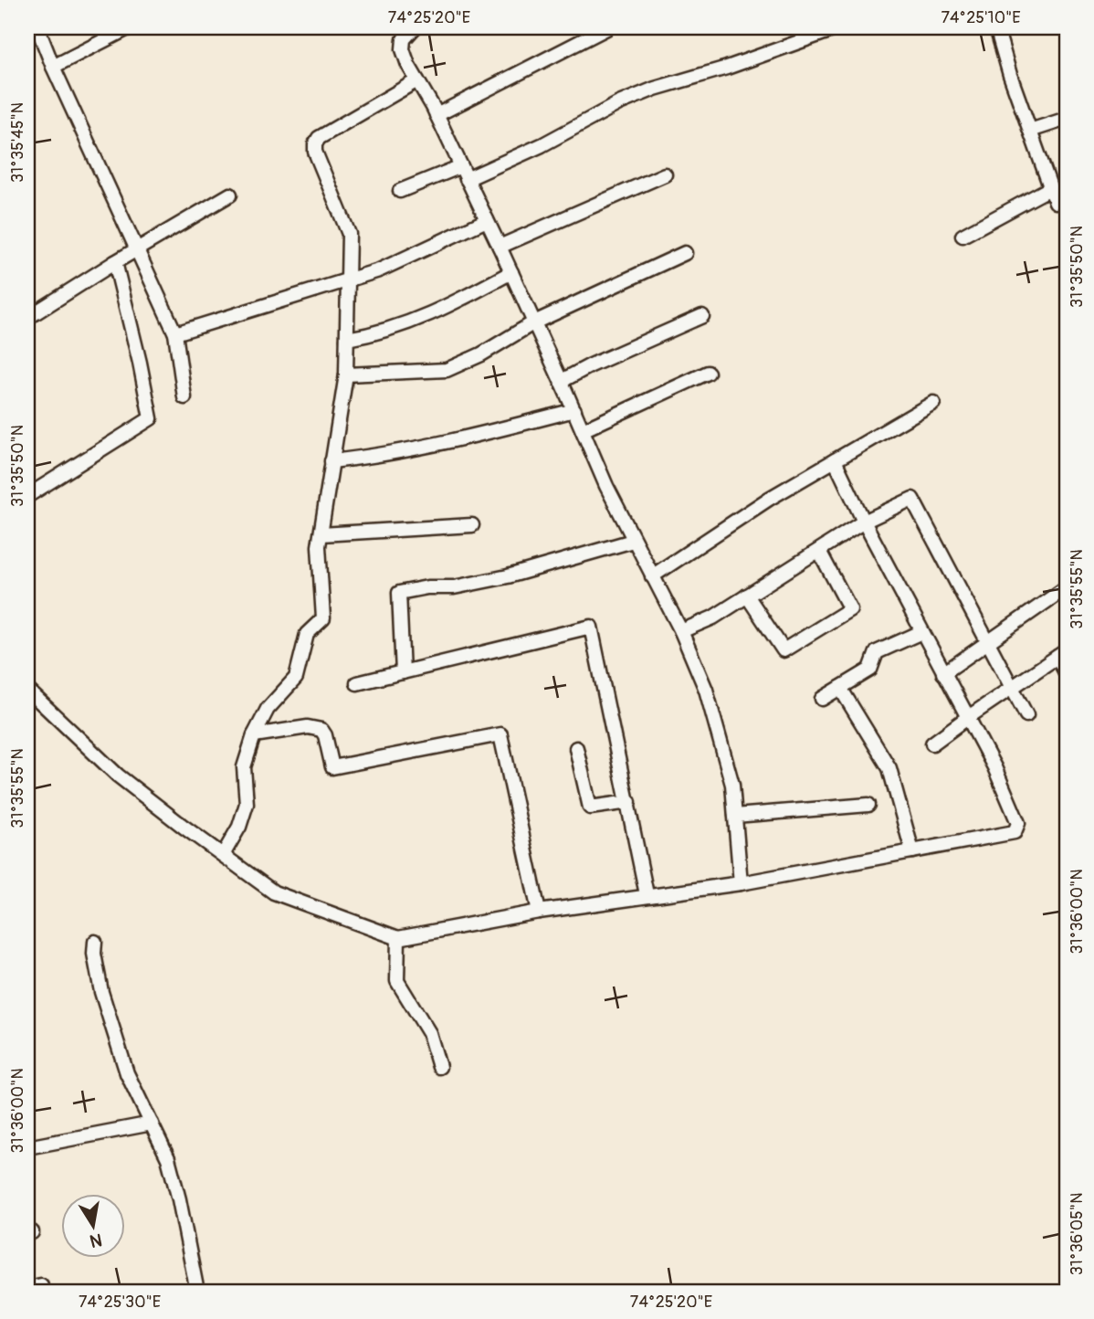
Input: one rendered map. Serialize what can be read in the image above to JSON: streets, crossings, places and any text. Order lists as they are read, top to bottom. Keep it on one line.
{"north":"bottom","coordinates":["74°25'20\"E","74°25'10\"E","31°35'45\"N","31°35'50\"N","31°35'55\"N","31°36'00\"N","31°36'05\"N","74°25'30\"E"]}
